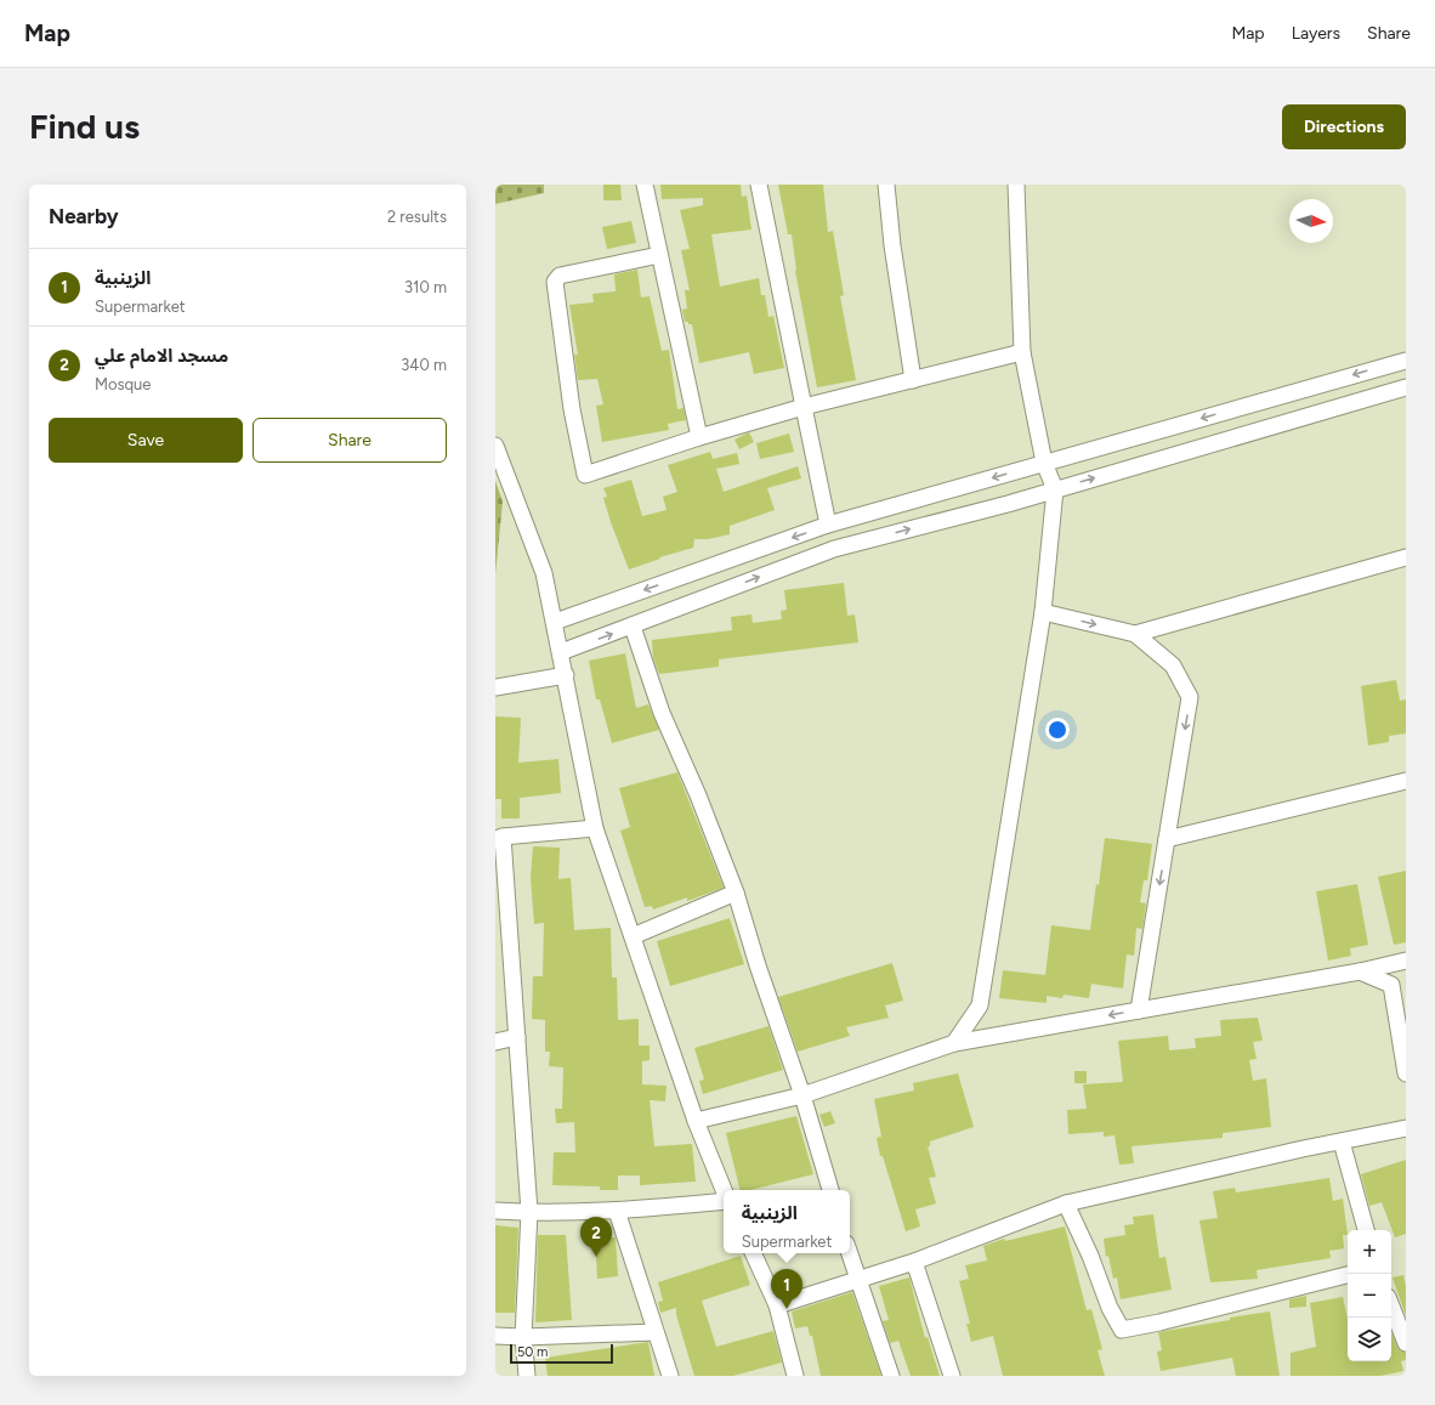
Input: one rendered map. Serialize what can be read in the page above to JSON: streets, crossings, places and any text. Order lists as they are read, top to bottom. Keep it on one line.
{"scale_bar":"50 m","north":"right","page":{"header":"Map","nav":["Map","Layers","Share"],"buttons":["Directions",["Save","Share"]],"title":"Find us","heading":["Nearby","2 results"],"list":[{"mark":"1","name":"الزينبية","note":"Supermarket","value":"310 m"},{"mark":"2","name":"مسجد الامام علي","note":"Mosque","value":"340 m"}],"popup":["الزينبية","Supermarket"],"pins":["2","1"],"map_buttons":["+","−"],"scale":"50 m"}}
